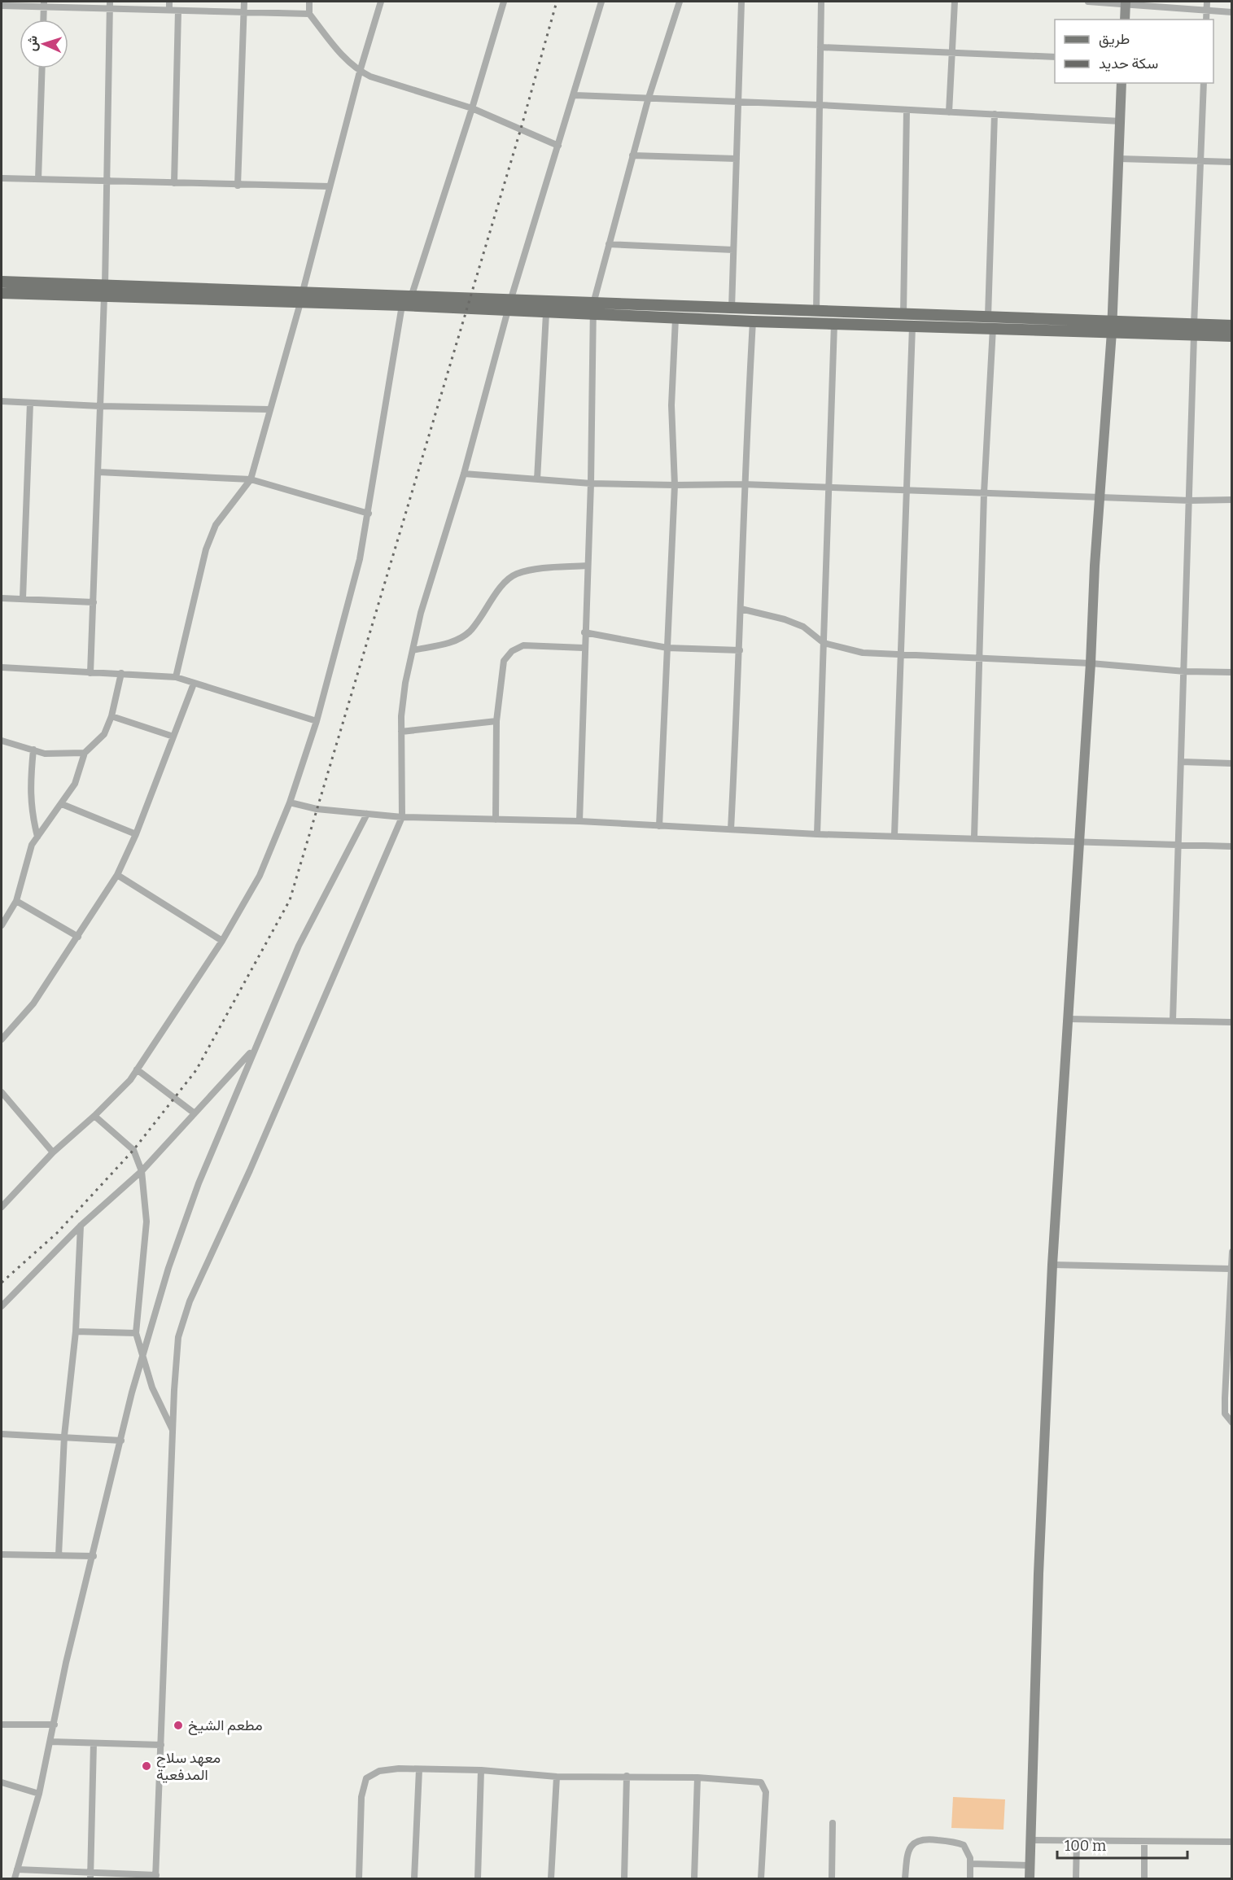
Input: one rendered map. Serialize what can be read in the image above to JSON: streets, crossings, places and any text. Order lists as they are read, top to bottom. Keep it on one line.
{"places":["مطعم الشيخ","معهد سلاح المدفعية"],"legend":["طريق","سكة حديد"],"scale_bar":"100 m","north":"left"}
